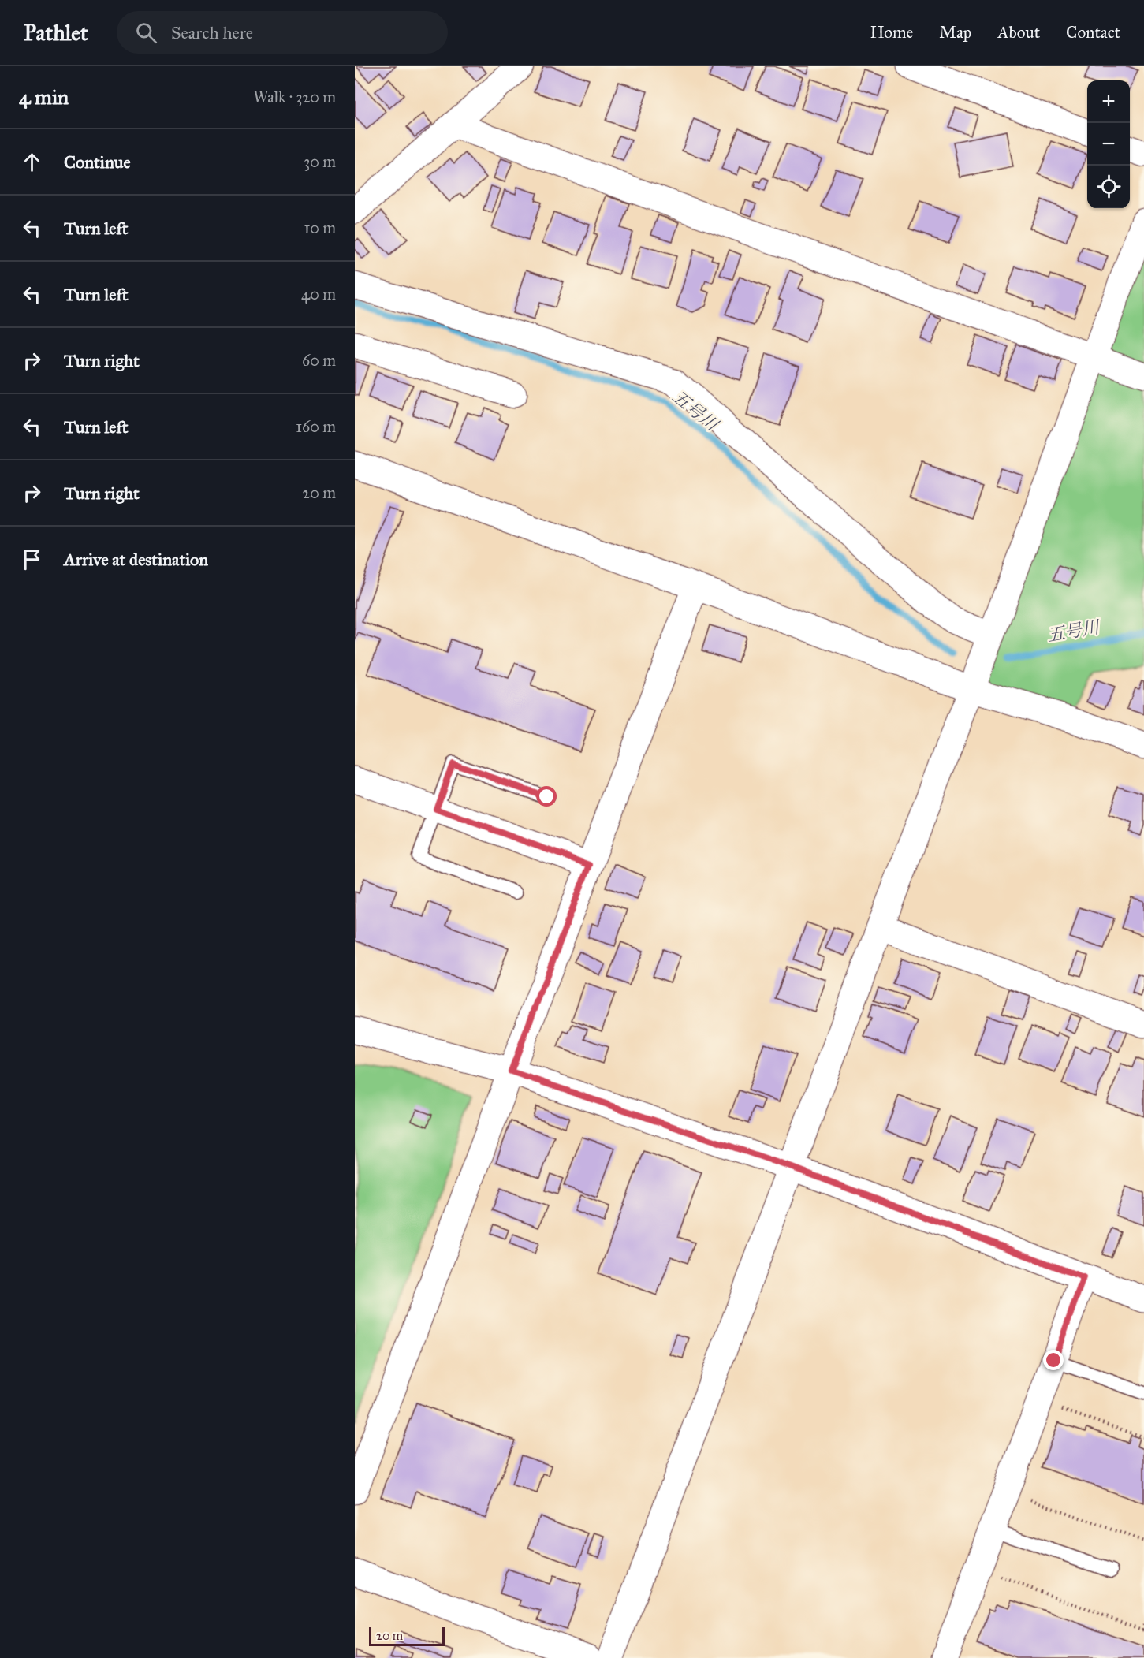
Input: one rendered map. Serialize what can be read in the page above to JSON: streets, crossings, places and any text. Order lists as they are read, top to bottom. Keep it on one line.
{"water":["五号川"],"scale_bar":"20 m","page":{"header":"Pathlet","search":"Search here","nav":["Home","Map","About","Contact"],"heading":["4 min","Walk · 320 m"],"map_buttons":["+","−"],"list":[["Continue","30 m"],["Turn left","10 m"],["Turn left","40 m"],["Turn right","60 m"],["Turn left","160 m"],["Turn right","20 m"],"Arrive at destination"],"scale":"20 m"}}
